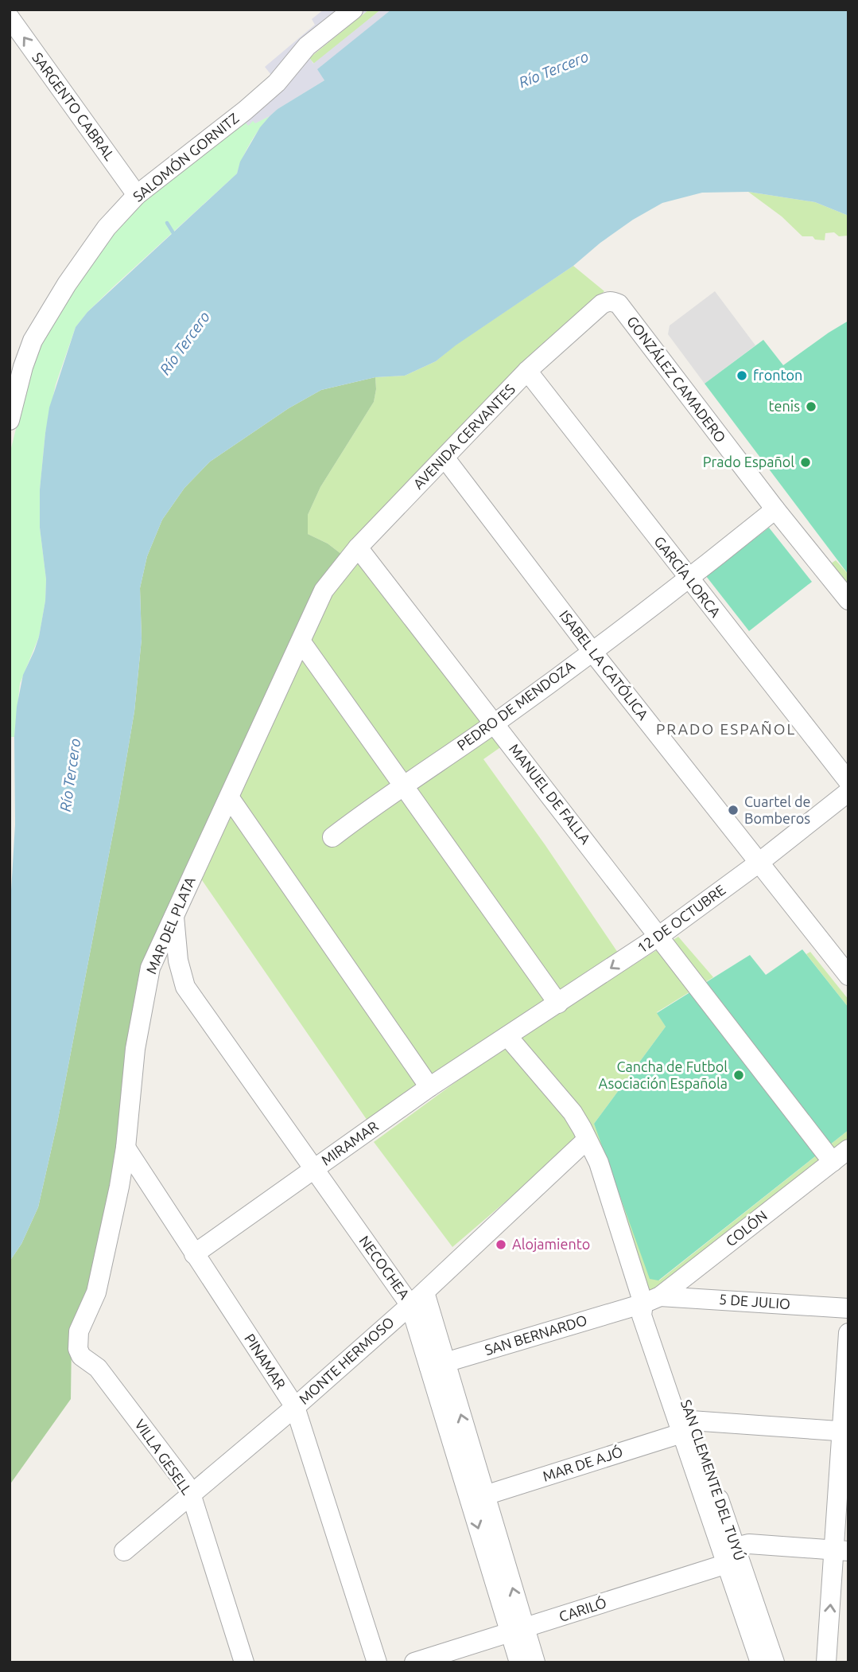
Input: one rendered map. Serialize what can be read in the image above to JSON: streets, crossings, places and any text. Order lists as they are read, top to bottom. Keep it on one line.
{"streets":{"street":["SARGENTO CABRAL","SALOMÓN GORNITZ","GONZÁLEZ CAMADERO","AVENIDA CERVANTES","GARCÍA LORCA","ISABEL LA CATÓLICA","PEDRO DE MENDOZA","MANUEL DE FALLA","12 DE OCTUBRE","MAR DEL PLATA","MIRAMAR","COLÓN","NECOCHEA","5 DE JULIO","SAN BERNARDO","MONTE HERMOSO","PINAMAR","VILLA GESELL","MAR DE AJÓ","SAN CLEMENTE DEL TUYÚ","CARILÓ"]},"crossings":[["SARGENTO CABRAL","SALOMÓN GORNITZ"],["GONZÁLEZ CAMADERO","AVENIDA CERVANTES"],["GONZÁLEZ CAMADERO","PEDRO DE MENDOZA"],["AVENIDA CERVANTES","GARCÍA LORCA"],["AVENIDA CERVANTES","ISABEL LA CATÓLICA"],["AVENIDA CERVANTES","MANUEL DE FALLA"],["AVENIDA CERVANTES","MAR DEL PLATA"],["GARCÍA LORCA","PEDRO DE MENDOZA"],["ISABEL LA CATÓLICA","PEDRO DE MENDOZA"],["ISABEL LA CATÓLICA","12 DE OCTUBRE"],["PEDRO DE MENDOZA","MANUEL DE FALLA"],["MANUEL DE FALLA","12 DE OCTUBRE"],["MANUEL DE FALLA","COLÓN"],["12 DE OCTUBRE","MIRAMAR"],["12 DE OCTUBRE","SAN CLEMENTE DEL TUYÚ"],["MAR DEL PLATA","NECOCHEA"],["MAR DEL PLATA","PINAMAR"],["MAR DEL PLATA","VILLA GESELL"],["MIRAMAR","NECOCHEA"],["MIRAMAR","PINAMAR"],["MIRAMAR","SAN CLEMENTE DEL TUYÚ"],["COLÓN","5 DE JULIO"],["COLÓN","SAN BERNARDO"],["COLÓN","SAN CLEMENTE DEL TUYÚ"],["NECOCHEA","SAN BERNARDO"],["NECOCHEA","MONTE HERMOSO"],["NECOCHEA","MAR DE AJÓ"],["NECOCHEA","CARILÓ"],["5 DE JULIO","SAN BERNARDO"],["5 DE JULIO","SAN CLEMENTE DEL TUYÚ"],["SAN BERNARDO","SAN CLEMENTE DEL TUYÚ"],["MONTE HERMOSO","PINAMAR"],["MONTE HERMOSO","VILLA GESELL"],["MONTE HERMOSO","SAN CLEMENTE DEL TUYÚ"],["MAR DE AJÓ","SAN CLEMENTE DEL TUYÚ"],["SAN CLEMENTE DEL TUYÚ","CARILÓ"]],"one_way":["SARGENTO CABRAL"],"districts":["PRADO ESPAÑOL"],"water":["Río Tercero"],"places":["fronton","tenis","Prado Español","Cuartel de Bomberos","Cancha de Futbol Asociación Española","Alojamiento"]}
